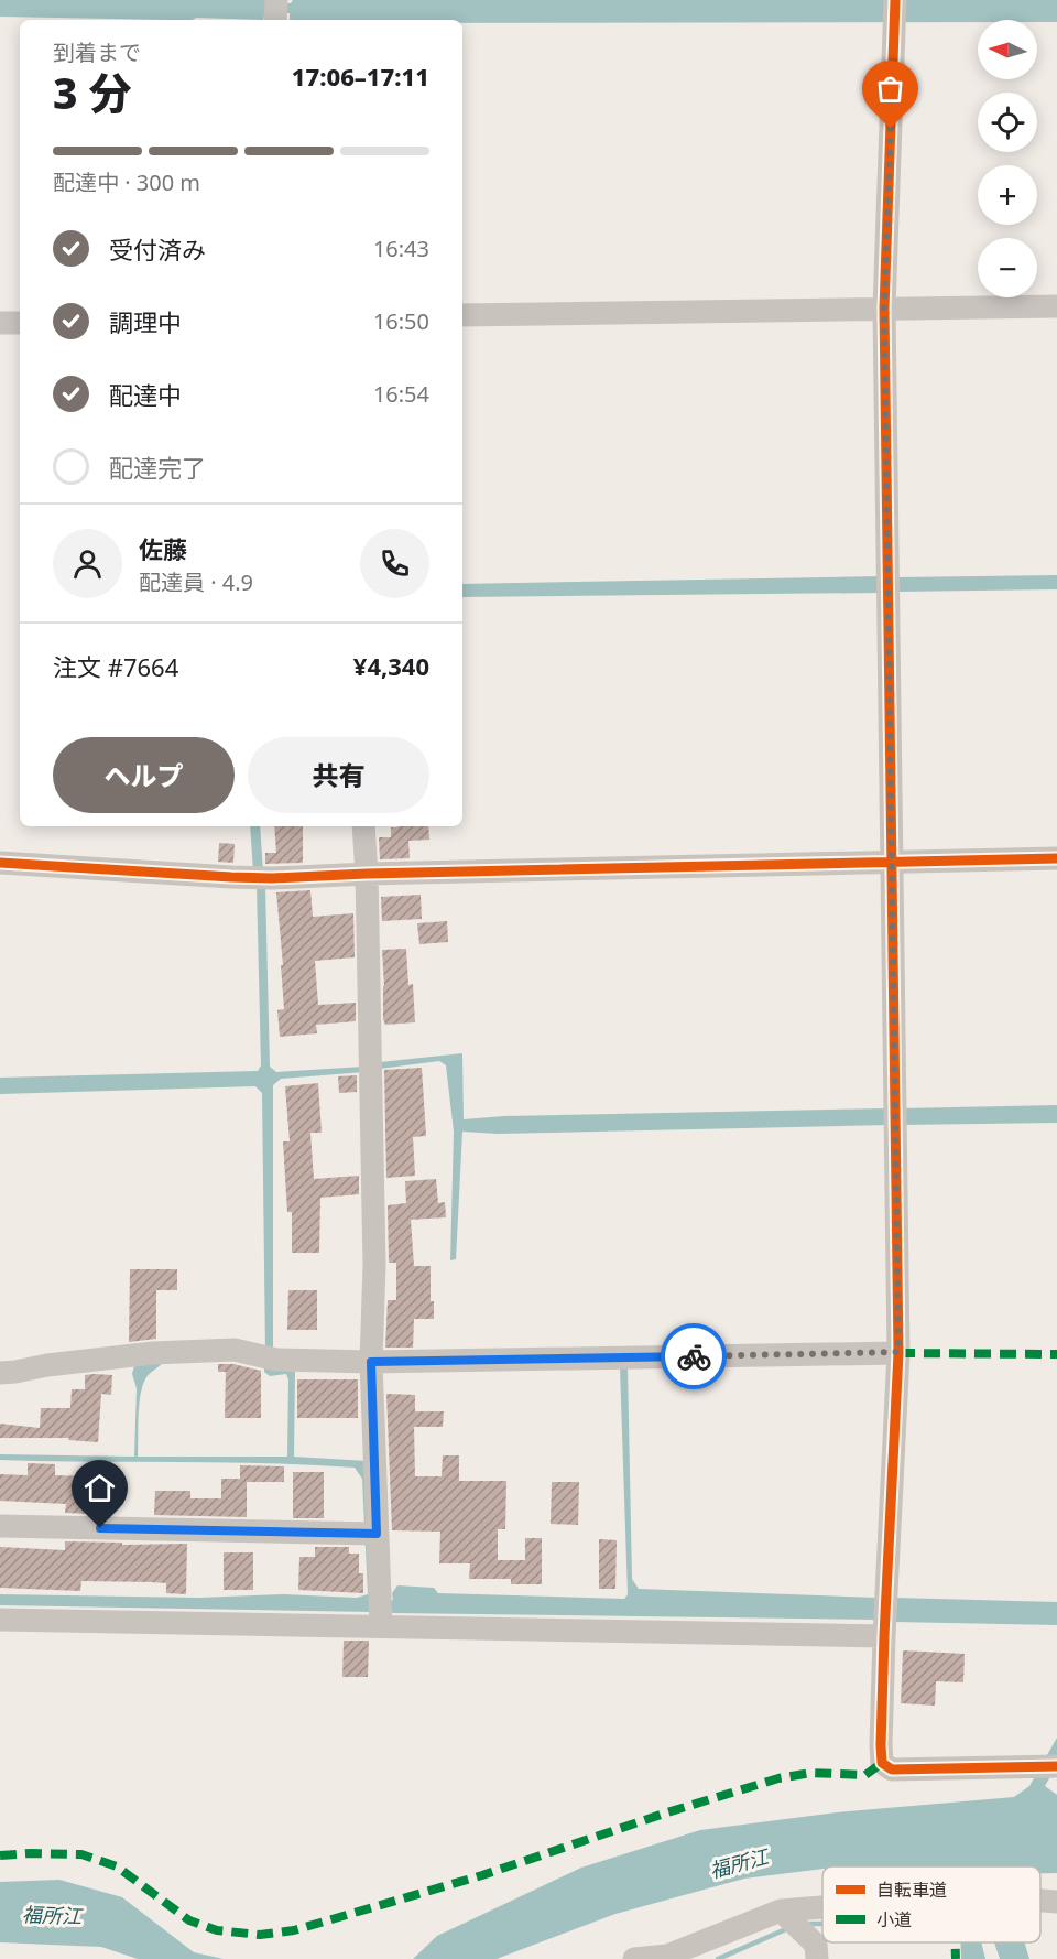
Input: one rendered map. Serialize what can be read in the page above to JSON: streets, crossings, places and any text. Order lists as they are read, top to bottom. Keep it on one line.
{"water":["福所江"],"legend":["自転車道","小道"],"north":"left","page":{"map_buttons":["+","−"],"heading":["3 分","到着まで","17:06–17:11"],"panel":["佐藤","配達員 · 4.9","注文 #7664","¥4,340"],"bar":"配達中 · 300 m","list":[["受付済み","16:43"],["調理中","16:50"],["配達中","16:54"],"配達完了"],"buttons":["ヘルプ","共有"]}}
